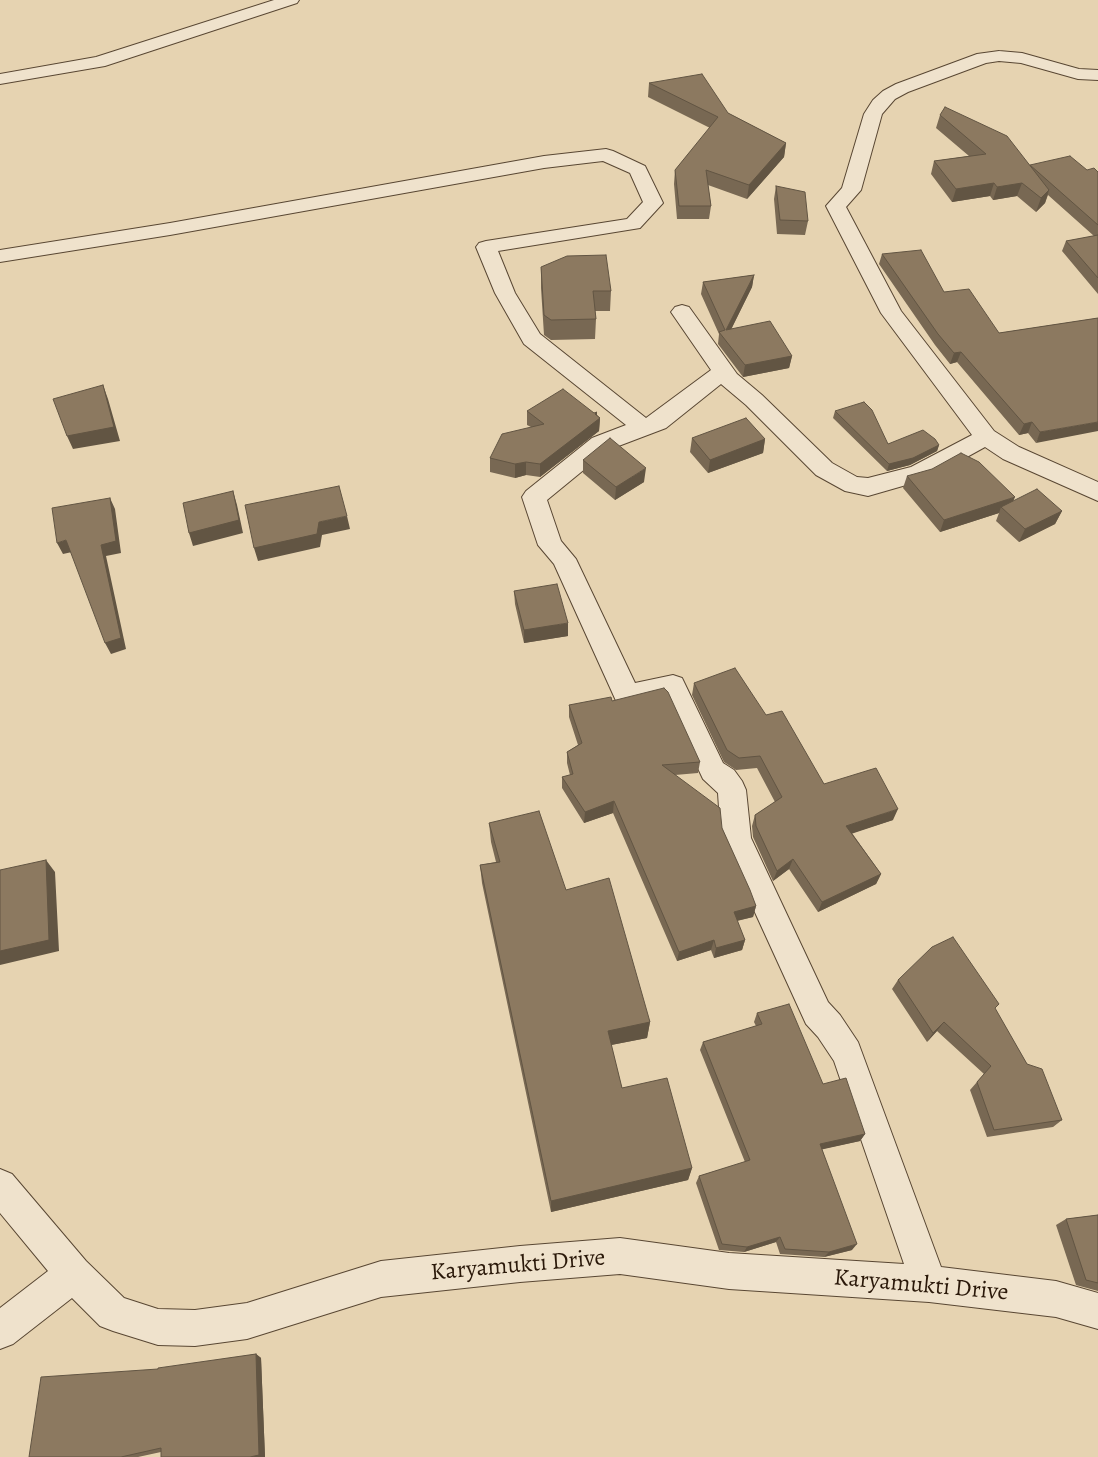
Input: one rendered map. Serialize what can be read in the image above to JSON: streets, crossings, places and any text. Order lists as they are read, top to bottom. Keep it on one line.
{"streets":{"street":["Karyamukti Drive"]}}
